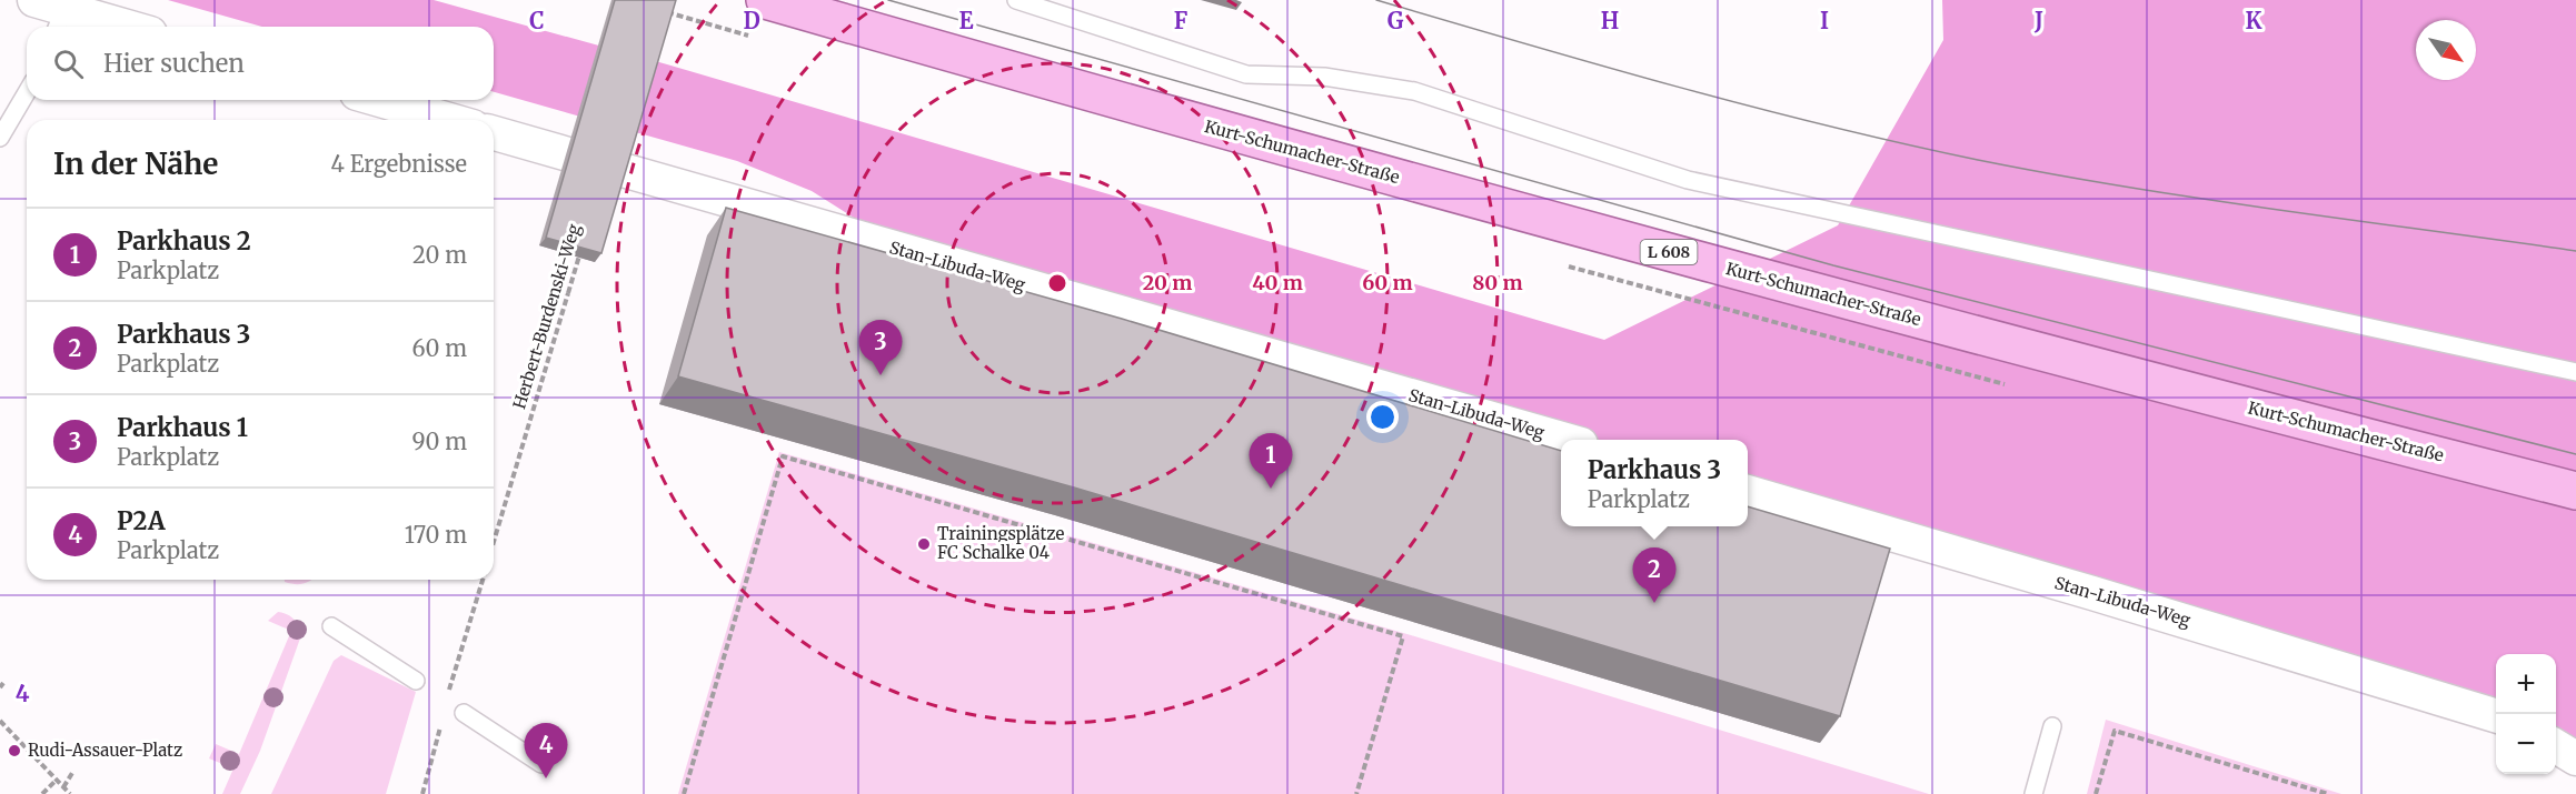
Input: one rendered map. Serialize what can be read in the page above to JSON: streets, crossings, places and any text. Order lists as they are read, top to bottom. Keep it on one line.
{"streets":{"main road":["Kurt-Schumacher-Straße","L 608"],"street":["Stan-Libuda-Weg"],"path":["Herbert-Burdenski-Weg"]},"places":["Trainingsplätze FC Schalke 04","Rudi-Assauer-Platz"],"north":"bottom right","page":{"search":"Hier suchen","heading":["In der Nähe","4 Ergebnisse"],"list":[{"mark":"1","name":"Parkhaus 2","note":"Parkplatz","value":"20 m"},{"mark":"2","name":"Parkhaus 3","note":"Parkplatz","value":"60 m"},{"mark":"3","name":"Parkhaus 1","note":"Parkplatz","value":"90 m"},{"mark":"4","name":"P2A","note":"Parkplatz","value":"170 m"}],"pins":["3","1","2","4"],"popup":["Parkhaus 3","Parkplatz"],"map_buttons":["+","−"]},"grid":{"columns":["C","D","E","F","G","H","I","J","K"],"rows":["4"]},"rings":["20 m","40 m","60 m","80 m"]}
